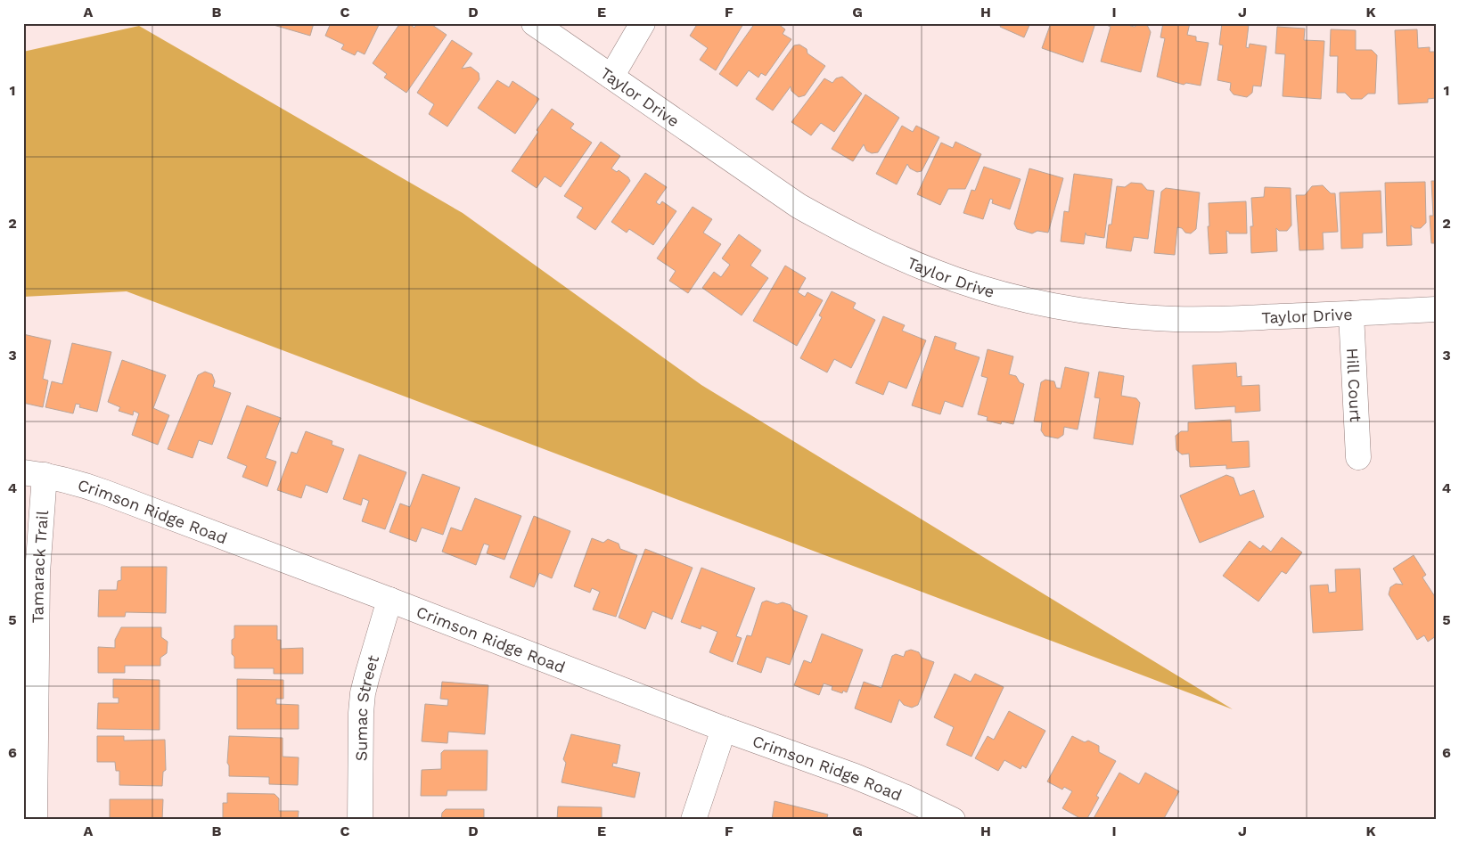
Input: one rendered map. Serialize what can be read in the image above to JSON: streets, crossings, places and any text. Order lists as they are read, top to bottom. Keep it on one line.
{"streets":{"street":["Taylor Drive","Hill Court","Crimson Ridge Road","Tamarack Trail","Sumac Street"]},"crossings":[["Taylor Drive","Hill Court"],["Crimson Ridge Road","Tamarack Trail"],["Crimson Ridge Road","Sumac Street"]],"grid":{"columns":["A","B","C","D","E","F","G","H","I","J","K"],"rows":["1","2","3","4","5","6"]}}
